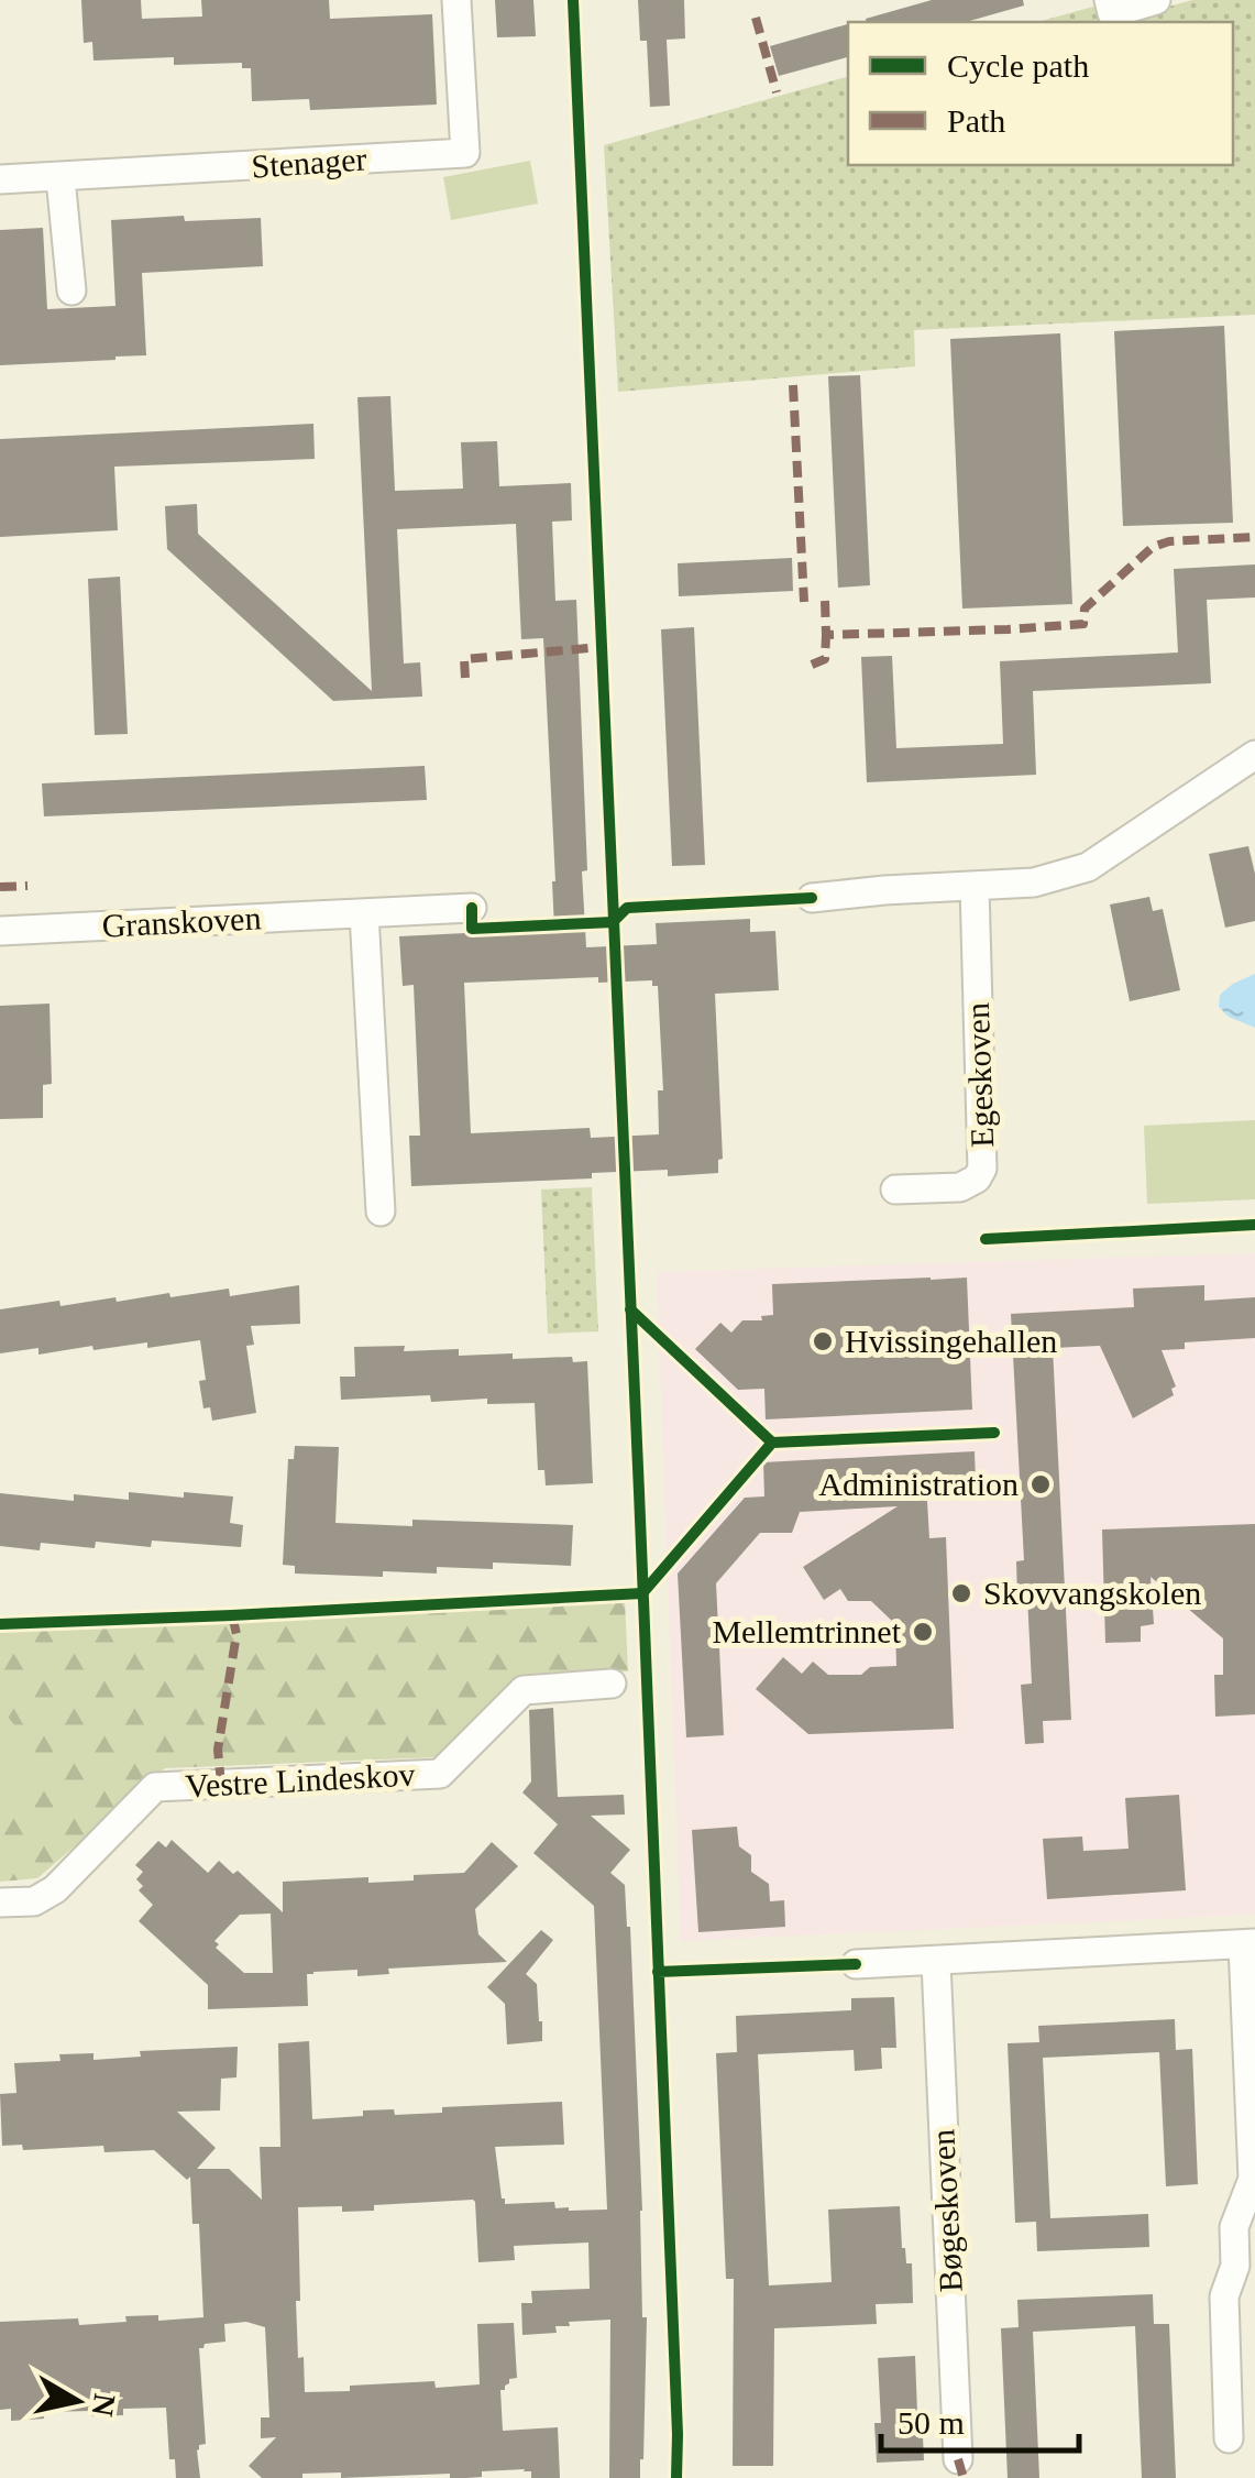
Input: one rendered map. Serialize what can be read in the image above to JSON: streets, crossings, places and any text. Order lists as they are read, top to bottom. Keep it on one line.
{"streets":{"street":["Stenager","Granskoven","Egeskoven","Vestre Lindeskov","Bøgeskoven"]},"places":["Hvissingehallen","Administration","Skovvangskolen","Mellemtrinnet"],"legend":["Cycle path","Path"],"scale_bar":"50 m","north":"right"}
